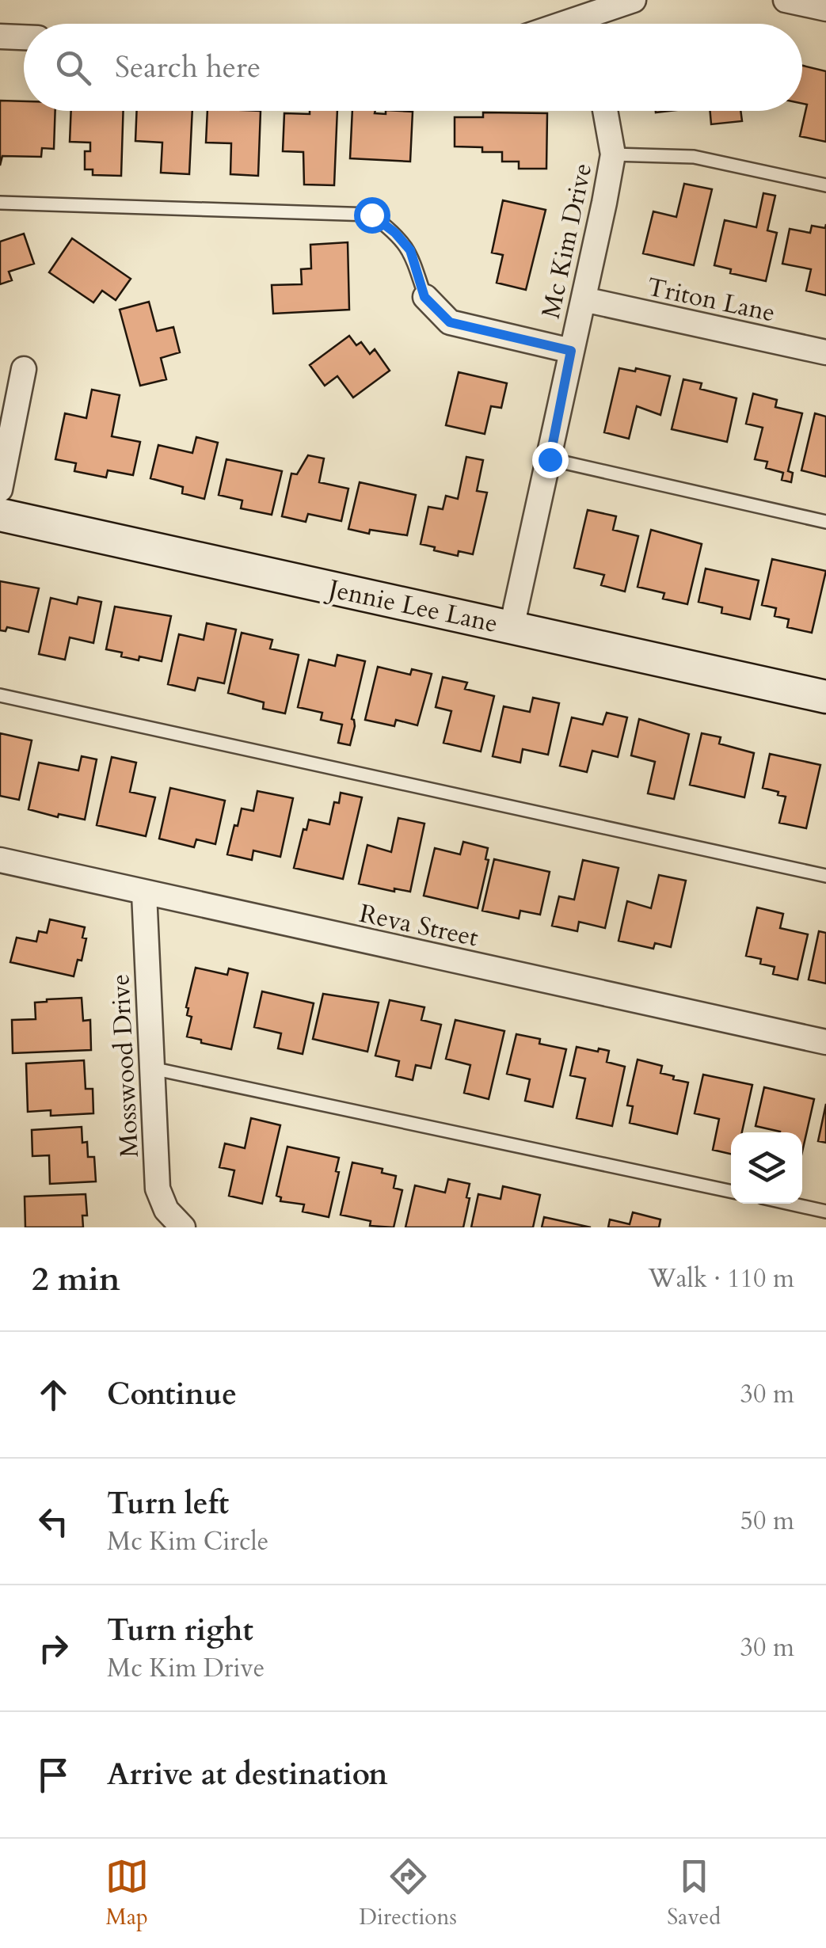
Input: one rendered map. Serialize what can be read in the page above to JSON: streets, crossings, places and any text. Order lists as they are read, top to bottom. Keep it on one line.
{"streets":{"street":["Mc Kim Drive","Triton Lane","Jennie Lee Lane","Reva Street","Mosswood Drive"]},"crossings":[["Mc Kim Drive","Triton Lane"],["Mc Kim Drive","Jennie Lee Lane"],["Reva Street","Mosswood Drive"]],"page":{"search":"Search here","heading":["2 min","Walk · 110 m"],"list":[["Continue","30 m"],["Turn left","Mc Kim Circle","50 m"],["Turn right","Mc Kim Drive","30 m"],"Arrive at destination"],"nav":["Map","Directions","Saved"]}}
